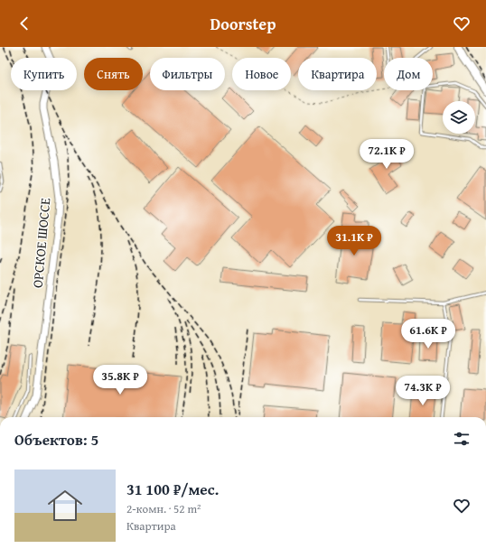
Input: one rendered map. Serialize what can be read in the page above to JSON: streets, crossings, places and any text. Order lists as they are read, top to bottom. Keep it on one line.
{"streets":{"street":["ОРСКОЕ ШОССЕ"]},"page":{"header":"Doorstep","chip":["Купить","Снять","Фильтры","Новое","Квартира","Дом"],"price":["72.1K ₽","31.1K ₽","61.6K ₽","35.8K ₽","74.3K ₽"],"heading":"Объектов: 5","list":[{"name":"31 100 ₽/мес.","note":"2-комн. · 52 m² · Квартира"}]}}
